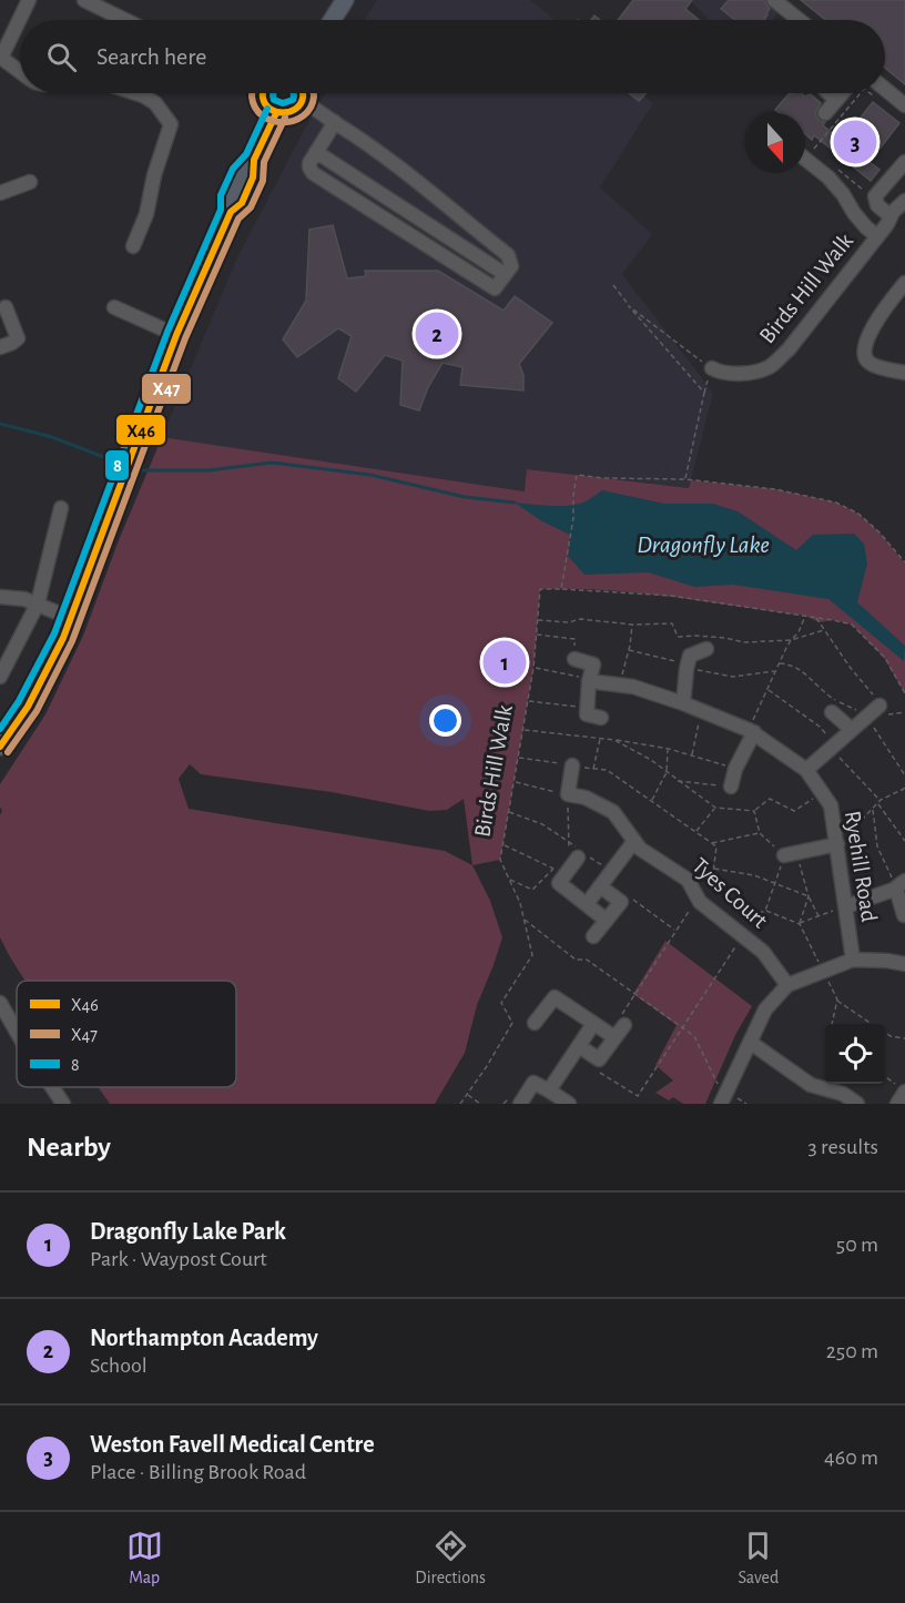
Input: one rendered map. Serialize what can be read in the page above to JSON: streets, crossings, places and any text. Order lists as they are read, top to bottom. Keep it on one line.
{"streets":{"street":["Birds Hill Walk","Ryehill Road","Tyes Court"]},"water":["Dragonfly Lake"],"lines":["transit line X46","transit line X47","transit line 8"],"legend":["X46","X47","8"],"north":"bottom","page":{"search":"Search here","pins":["3","2","1"],"heading":["Nearby","3 results"],"list":[{"mark":"1","name":"Dragonfly Lake Park","note":"Park · Waypost Court","value":"50 m"},{"mark":"2","name":"Northampton Academy","note":"School","value":"250 m"},{"mark":"3","name":"Weston Favell Medical Centre","note":"Place · Billing Brook Road","value":"460 m"}],"nav":["Map","Directions","Saved"]}}
